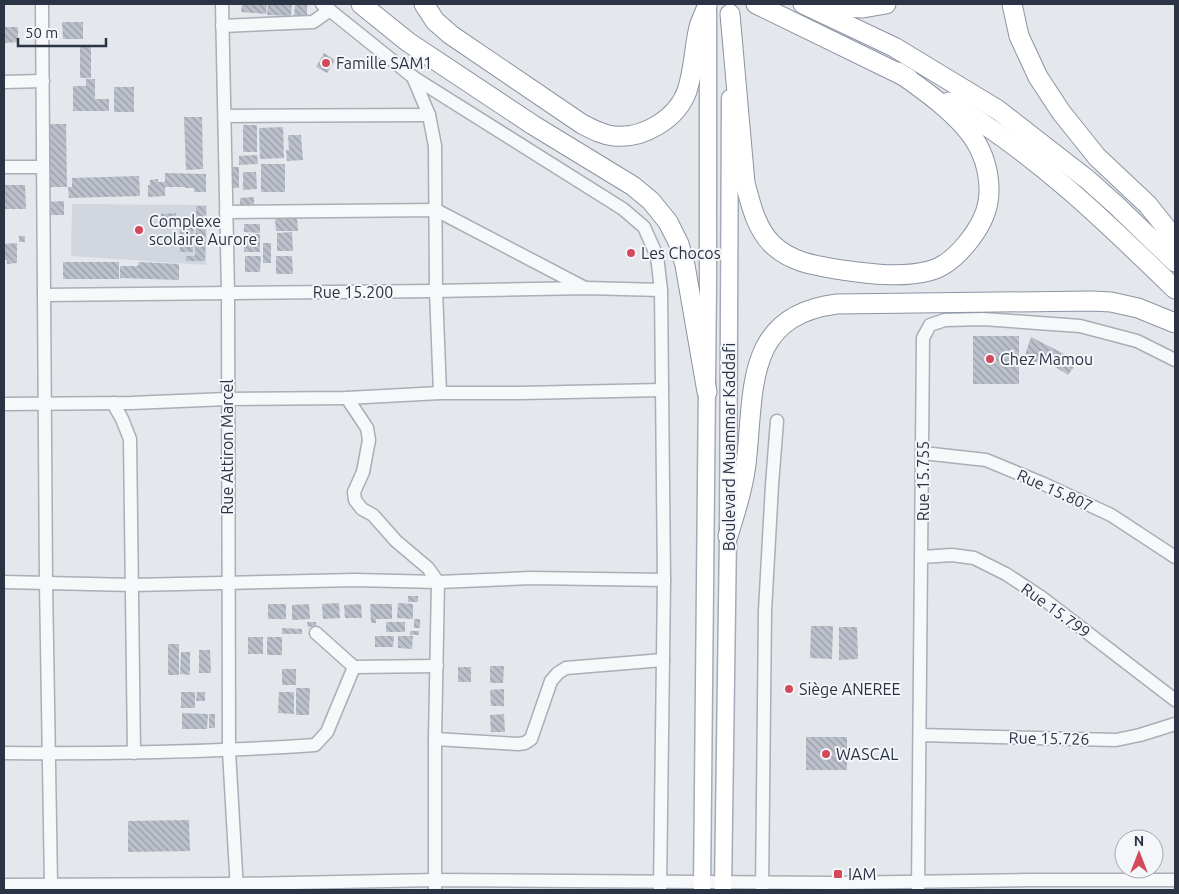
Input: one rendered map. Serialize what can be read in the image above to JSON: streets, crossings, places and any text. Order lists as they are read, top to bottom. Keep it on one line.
{"streets":{"main road":["Boulevard Muammar Kaddafi"],"street":["Rue 15.200","Rue Attiron Marcel","Rue 15.755","Rue 15.807","Rue 15.799","Rue 15.726"]},"crossings":[["Rue 15.200","Rue Attiron Marcel"],["Rue 15.755","Rue 15.807"],["Rue 15.755","Rue 15.799"],["Rue 15.755","Rue 15.726"]],"places":{"other":["Famille SAM1","Complexe scolaire Aurore","Les Chocos","Chez Mamou","Siège ANEREE","WASCAL"],"transit":["IAM"]},"scale_bar":"50 m","north":"top"}
